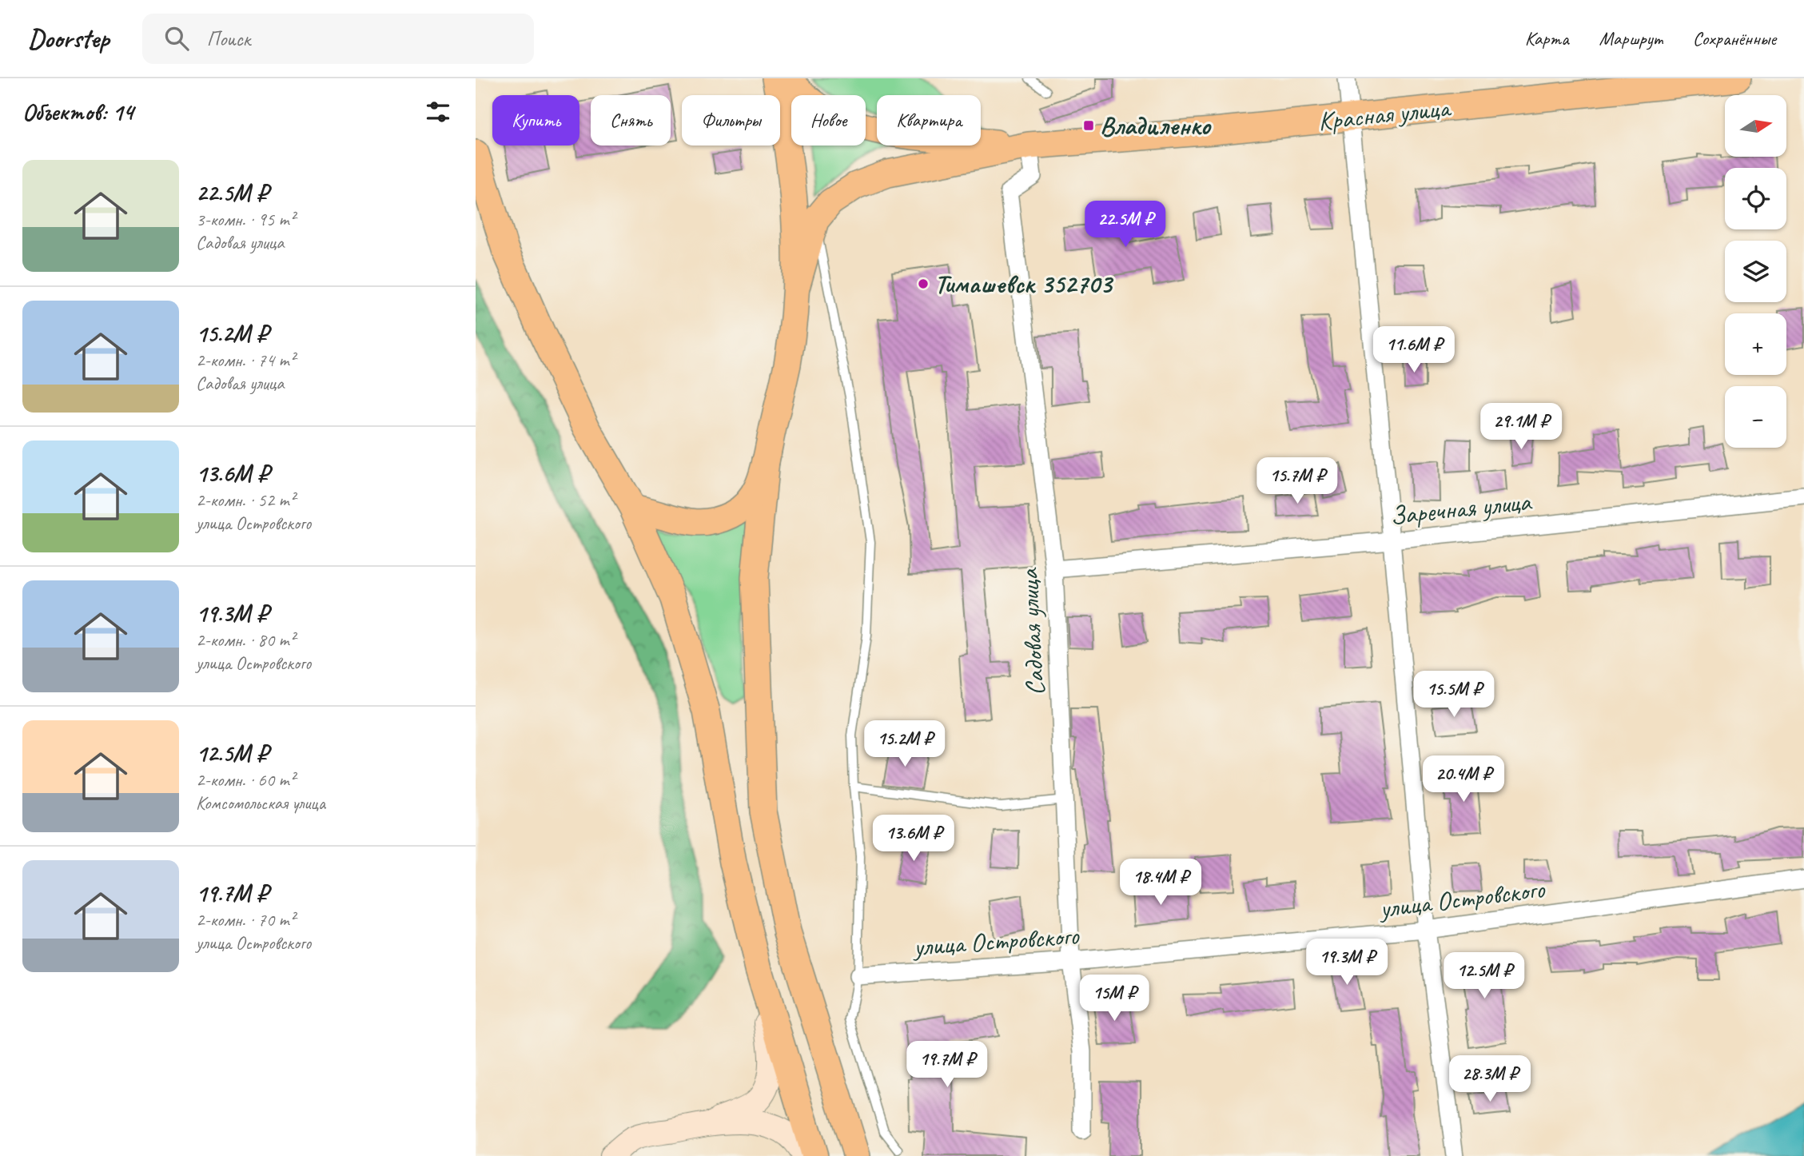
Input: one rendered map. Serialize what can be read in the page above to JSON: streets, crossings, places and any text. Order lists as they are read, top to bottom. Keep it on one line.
{"streets":{"main road":["Красная улица"],"street":["Заречная улица","Садовая улица","улица Островского"]},"crossings":[["Красная улица","Садовая улица"],["Заречная улица","Садовая улица"],["Садовая улица","улица Островского"]],"places":{"transit":["Владиленко"],"other":["Тимашевск 352703"]},"north":"right","page":{"header":"Doorstep","search":"Поиск","nav":["Карта","Маршрут","Сохранённые"],"heading":"Объектов: 14","map_buttons":["+","−"],"chip":["Купить","Снять","Фильтры","Новое","Квартира"],"list":[{"name":"22.5M ₽","note":"3-комн. · 95 m² · Садовая улица"},{"name":"15.2M ₽","note":"2-комн. · 74 m² · Садовая улица"},{"name":"13.6M ₽","note":"2-комн. · 52 m² · улица Островского"},{"name":"19.3M ₽","note":"2-комн. · 80 m² · улица Островского"},{"name":"12.5M ₽","note":"2-комн. · 60 m² · Комсомольская улица"},{"name":"19.7M ₽","note":"2-комн. · 70 m² · улица Островского"}],"price":["22.5M ₽","11.6M ₽","29.1M ₽","15.7M ₽","15.5M ₽","15.2M ₽","20.4M ₽","13.6M ₽","18.4M ₽","19.3M ₽","12.5M ₽","15M ₽","19.7M ₽","28.3M ₽"]}}
